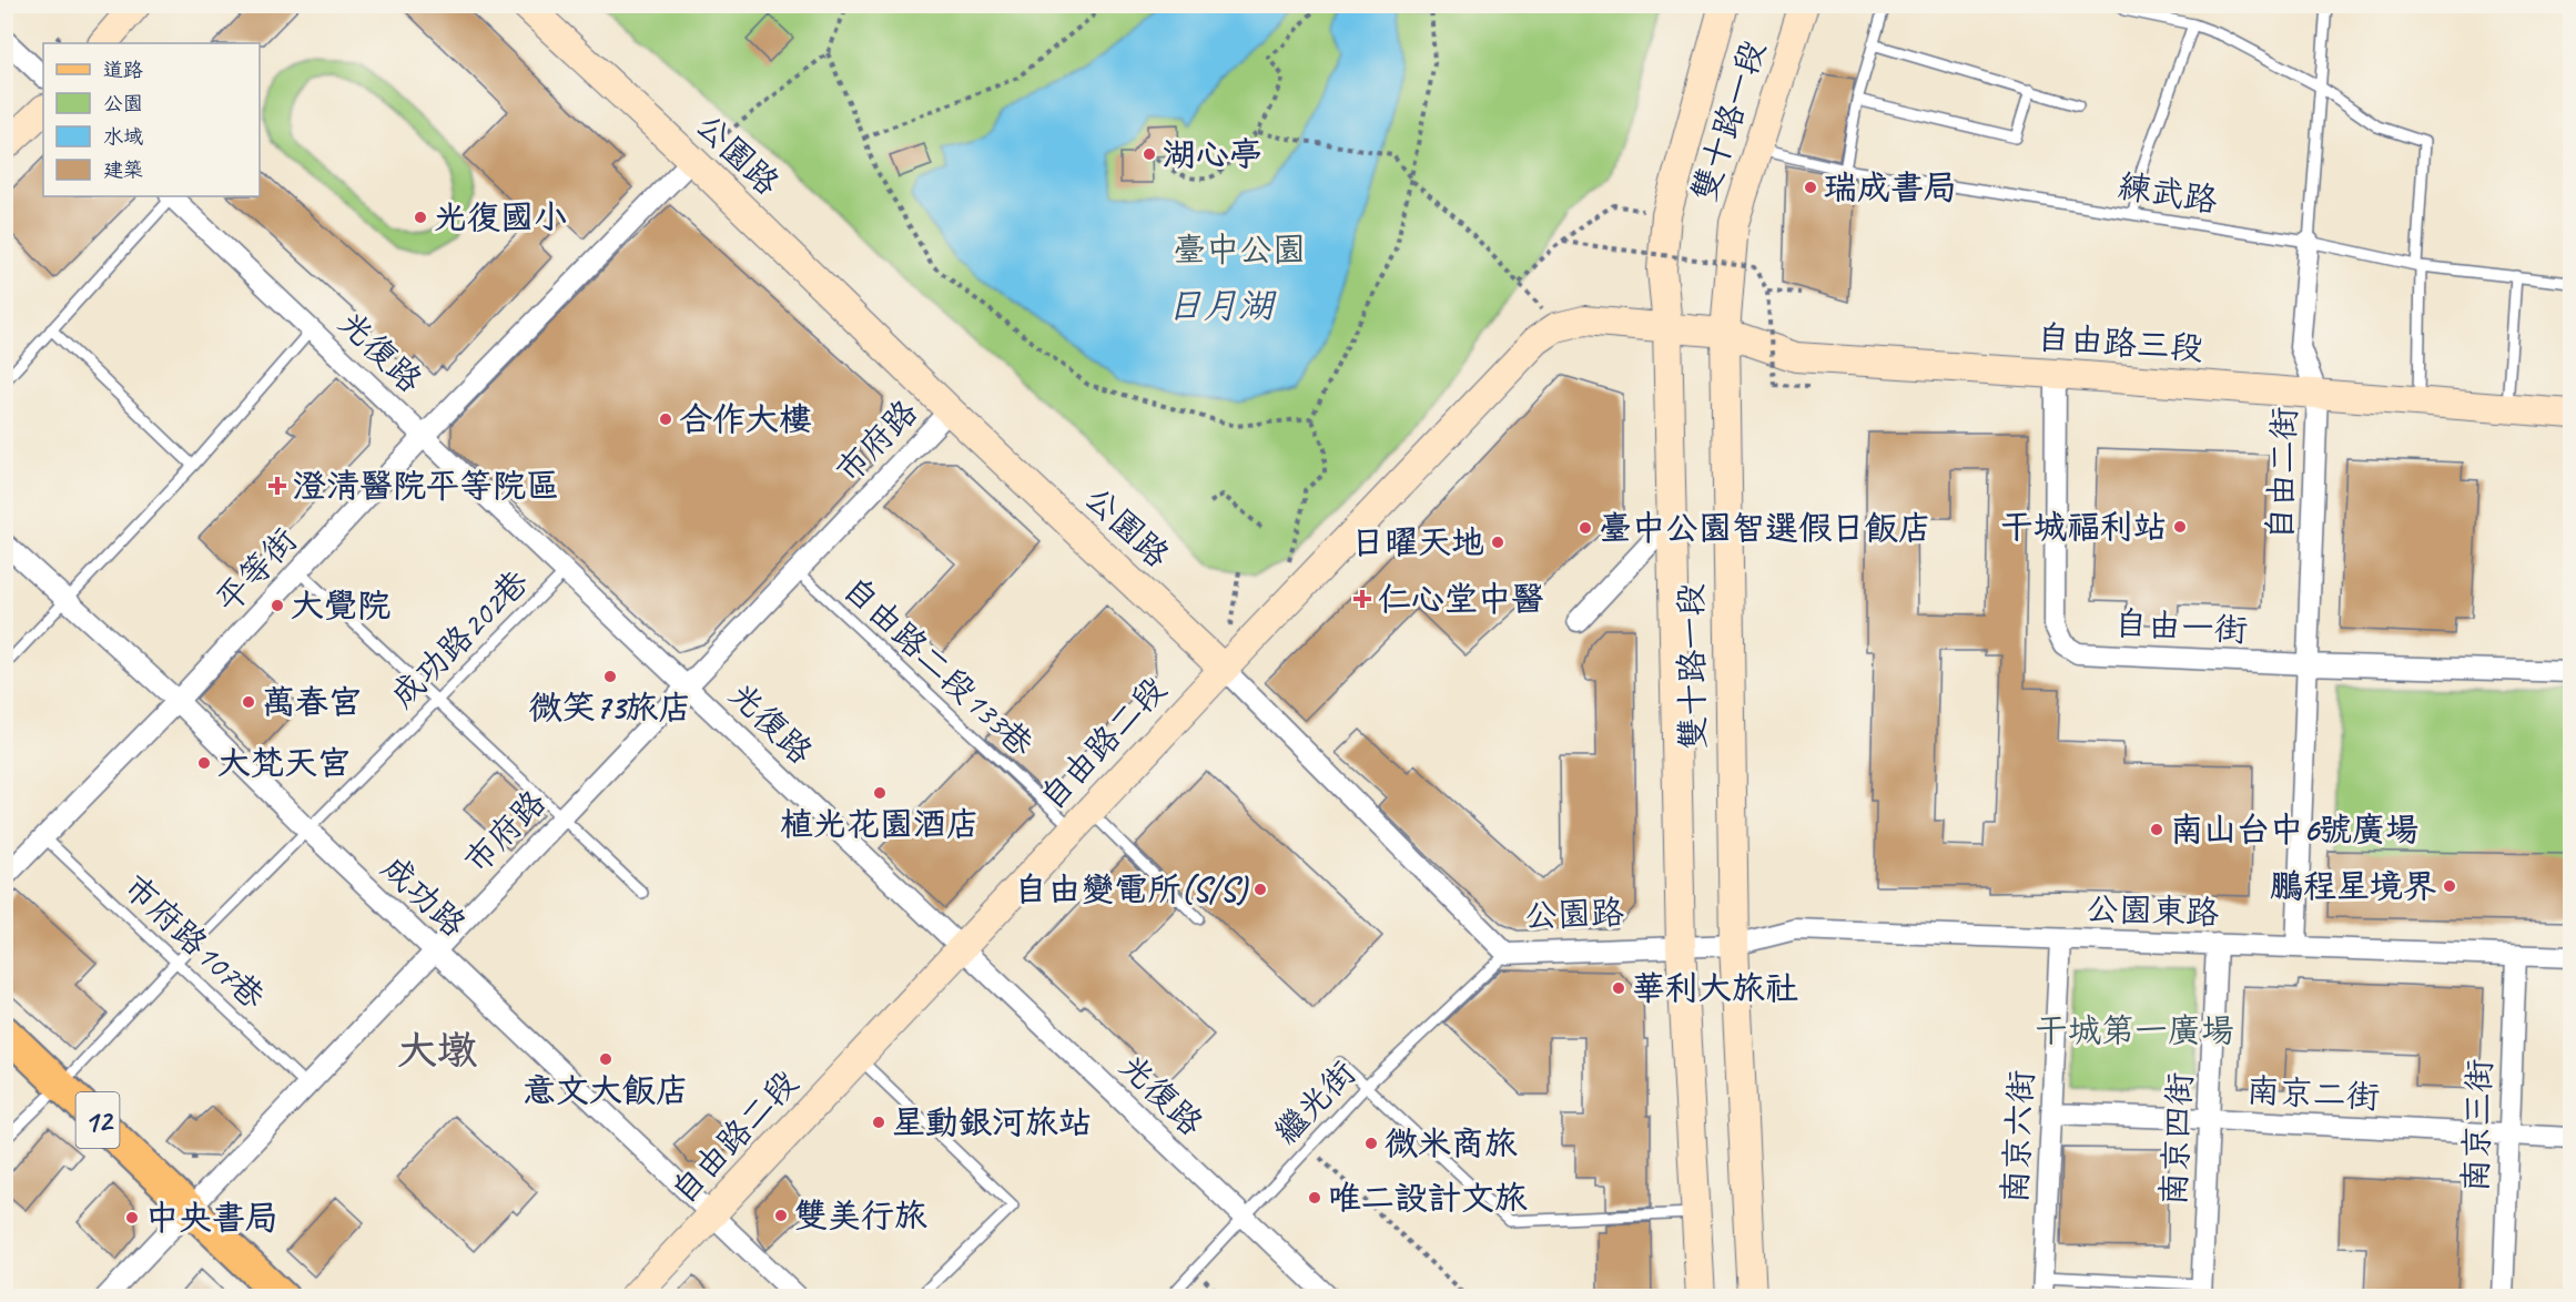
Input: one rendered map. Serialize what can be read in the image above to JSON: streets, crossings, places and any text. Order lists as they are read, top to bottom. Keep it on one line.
{"streets":{"main road":["雙十路一段","公園路","自由路三段","自由路二段","12"],"street":["光復路","市府路","自由二街","平等街","自由一街","成功路","公園東路","南京二街","南京三街","南京六街","南京四街"],"lane":["練武路","成功路202巷","自由路二段133巷","市府路107巷","繼光街"]},"crossings":[["雙十路一段","公園路"],["雙十路一段","練武路"],["雙十路一段","自由路三段"],["雙十路一段","自由路二段"],["雙十路一段","公園東路"],["公園路","市府路"],["公園路","平等街"],["公園路","自由路二段"],["公園路","公園東路"],["公園路","繼光街"],["練武路","自由二街"],["自由路三段","自由二街"],["自由路三段","自由一街"],["自由路三段","自由路二段"],["光復路","市府路"],["光復路","平等街"],["光復路","成功路202巷"],["光復路","自由路二段"],["光復路","繼光街"],["市府路","自由路二段133巷"],["市府路","成功路"],["市府路","市府路107巷"],["市府路","12"],["自由二街","自由一街"],["自由二街","公園東路"],["平等街","成功路"],["平等街","市府路107巷"],["成功路202巷","成功路"],["成功路202巷","市府路107巷"],["成功路202巷","12"],["自由路二段133巷","自由路二段"],["自由路二段","成功路"],["公園東路","南京三街"],["公園東路","南京六街"],["公園東路","南京四街"],["南京二街","南京三街"],["南京二街","南京六街"],["南京二街","南京四街"]],"districts":["大墩"],"water":["日月湖"],"parks":["臺中公園","干城第一廣場"],"places":{"other":["湖心亭","瑞成書局","光復國小","合作大樓","干城福利站","臺中公園智選假日飯店","日曜天地","大覺院","微笑73旅店","萬春宮","大梵天宮","植光花園酒店","南山台中6號廣場","鵬程星境界","自由變電所(S/S)","華利大旅社","意文大飯店","星動銀河旅站","微米商旅","唯二設計文旅","雙美行旅","中央書局"],"health":["澄清醫院平等院區","仁心堂中醫"]},"legend":["道路","公園","水域","建築"]}
